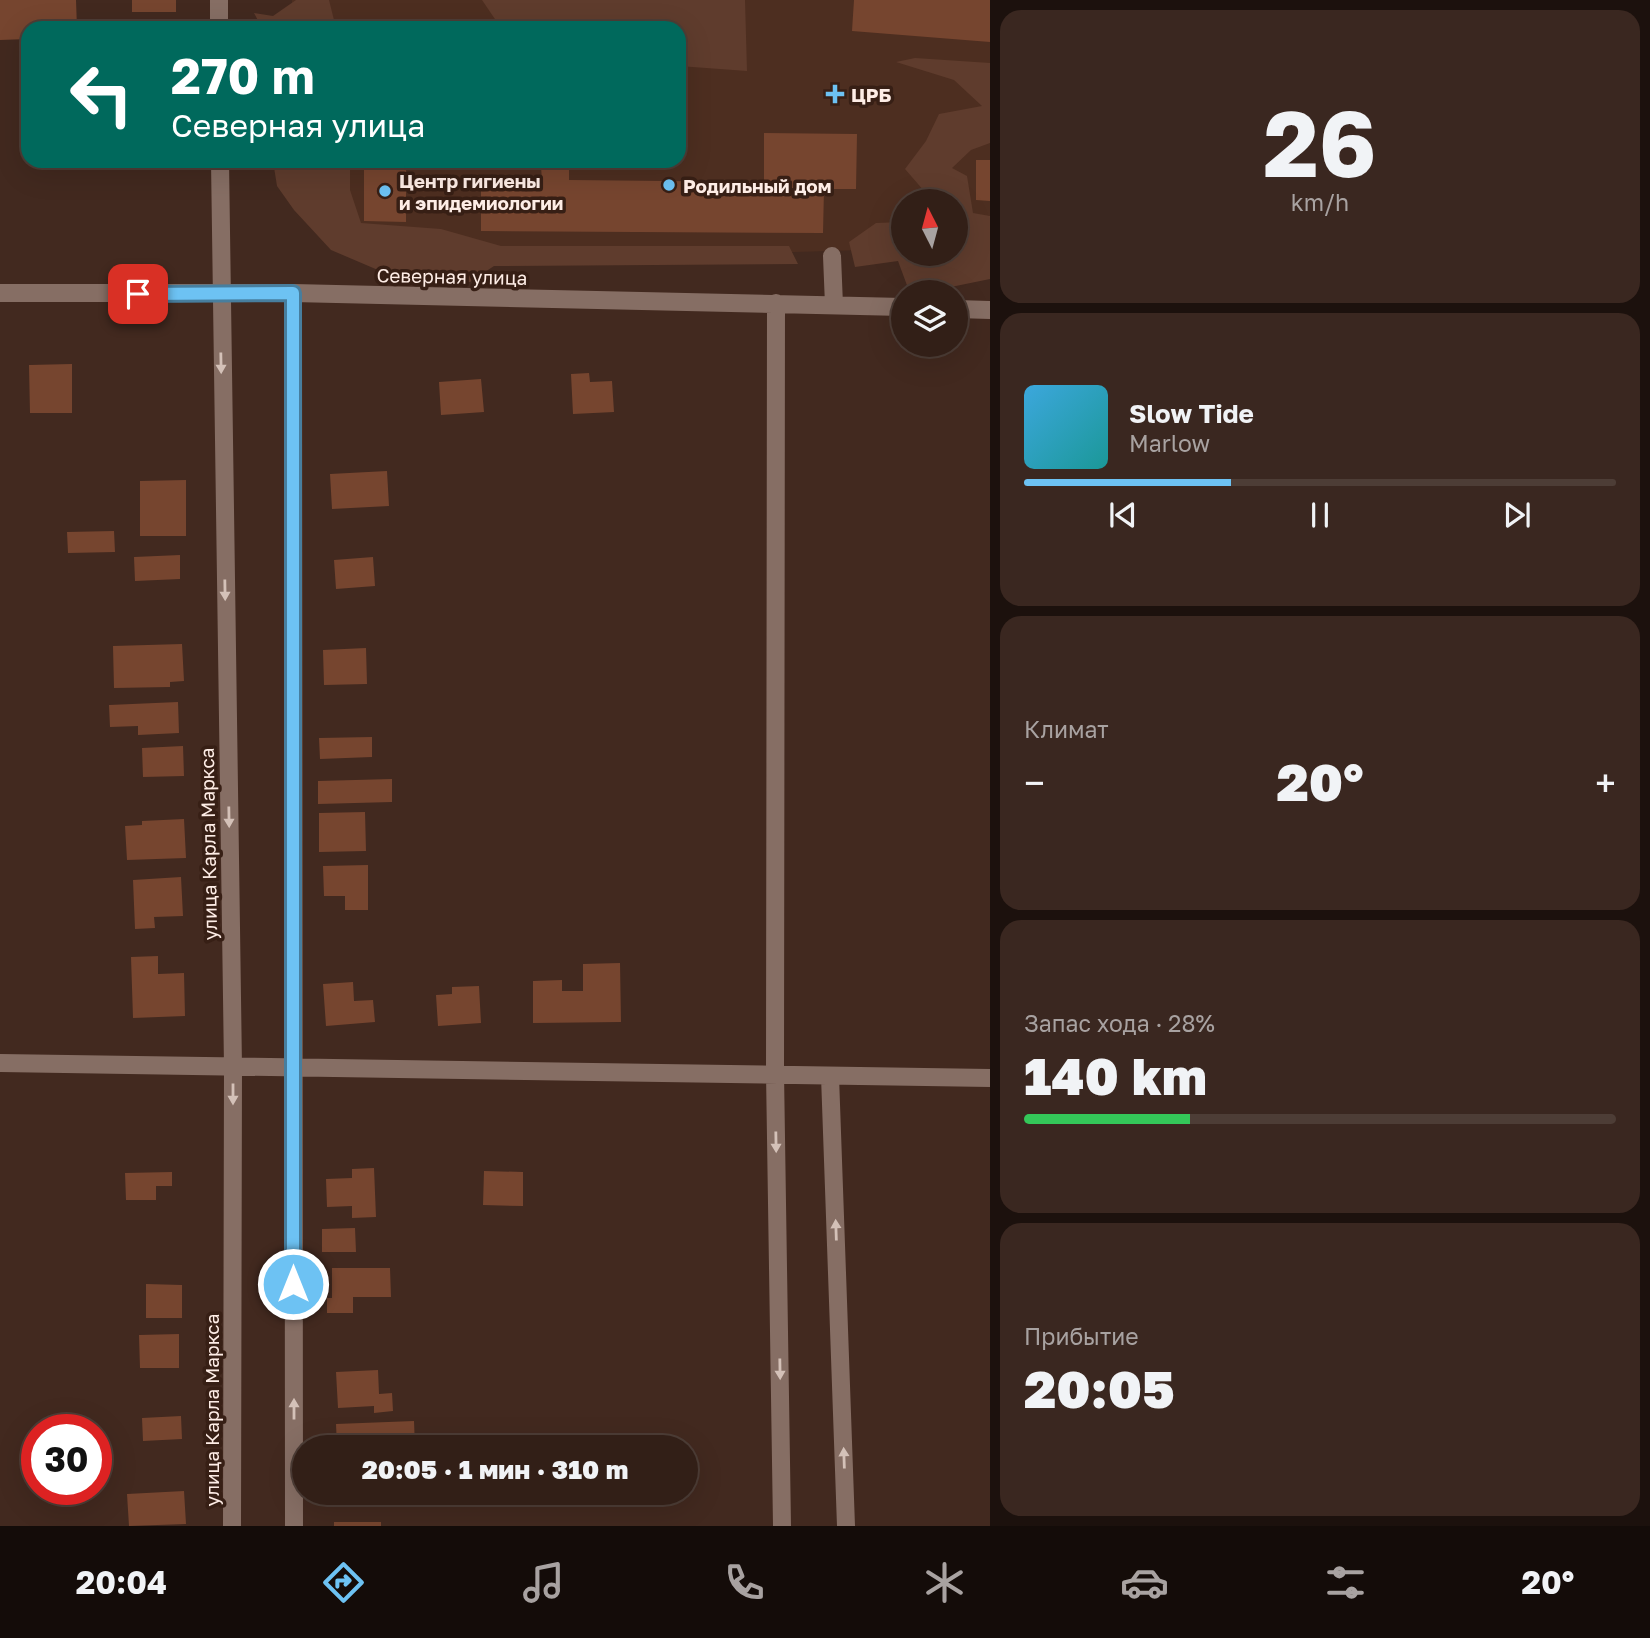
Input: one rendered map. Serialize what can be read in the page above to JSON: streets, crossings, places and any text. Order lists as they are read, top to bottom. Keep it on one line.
{"streets":{"street":["Северная улица","улица Карла Маркса"]},"crossings":[["Северная улица","улица Карла Маркса"]],"places":{"health":["ЦРБ"],"other":["Родильный дом","Центр гигиены и эпидемиологии"]},"north":"top","page":{"tile":[["26","km/h"],"Климат",["Запас хода · 28%","140 km"],["Прибытие","20:05"]],"turn":["270 m","Северная улица"],"song":["Slow Tide","Marlow"],"heat":["−","20°","+"],"limit":"30","trip":"20:05 · 1 мин · 310 m","tabs":["20:04","20°"]}}
